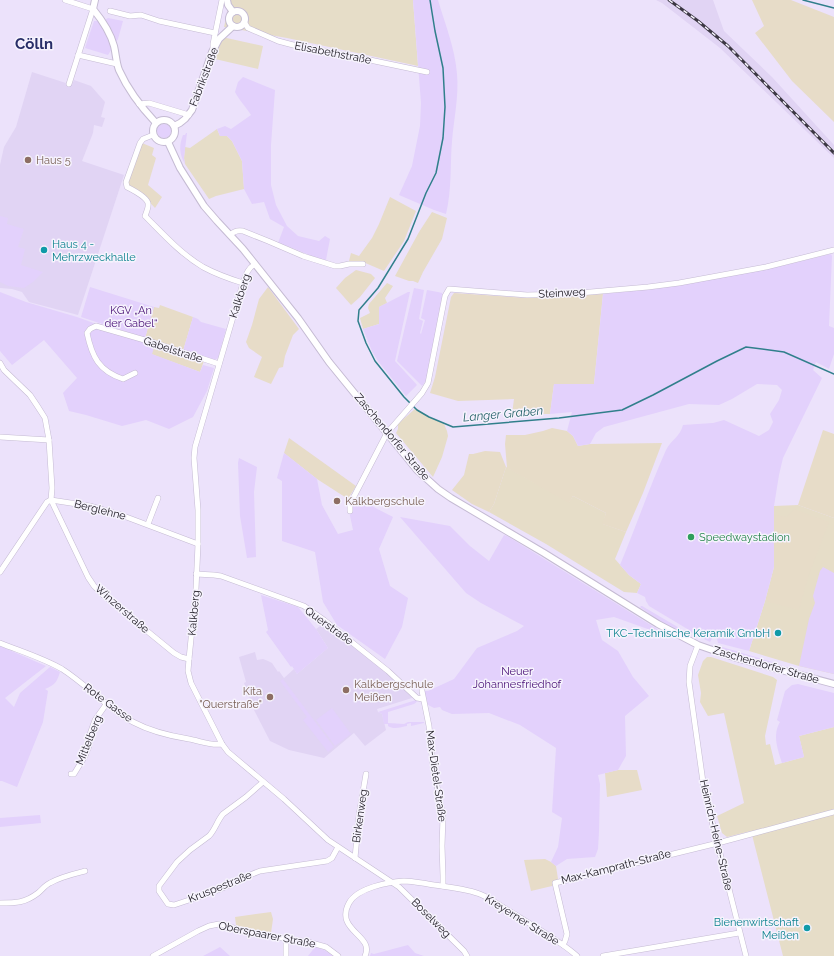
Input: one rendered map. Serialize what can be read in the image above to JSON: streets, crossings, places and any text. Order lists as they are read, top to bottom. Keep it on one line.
{"streets":{"street":["Elisabethstraße","Fabrikstraße","Steinweg","Kalkberg","Gabelstraße","Zaschendorfer Straße","Berglehne","Winzerstraße","Querstraße","Rote Gasse","Mittelberg","Max-Dietel-Straße","Birkenweg","Heinrich-Heine-Straße","Max-Kamprath-Straße","Kruspestraße","Boselweg","Kreyerner Straße","Oberspaarer Straße"]},"crossings":[["Elisabethstraße","Fabrikstraße"],["Fabrikstraße","Zaschendorfer Straße"],["Steinweg","Zaschendorfer Straße"],["Kalkberg","Gabelstraße"],["Kalkberg","Zaschendorfer Straße"],["Kalkberg","Berglehne"],["Kalkberg","Winzerstraße"],["Kalkberg","Querstraße"],["Kalkberg","Rote Gasse"],["Kalkberg","Birkenweg"],["Kalkberg","Kruspestraße"],["Kalkberg","Boselweg"],["Kalkberg","Kreyerner Straße"],["Zaschendorfer Straße","Heinrich-Heine-Straße"],["Berglehne","Winzerstraße"],["Querstraße","Max-Dietel-Straße"],["Rote Gasse","Mittelberg"],["Max-Dietel-Straße","Kreyerner Straße"],["Heinrich-Heine-Straße","Max-Kamprath-Straße"],["Max-Kamprath-Straße","Kreyerner Straße"],["Boselweg","Kreyerner Straße"]],"districts":["Cölln"],"water":["Langer Graben"],"parks":["KGV „An der Gabel“","Neuer Johannesfriedhof"],"places":["Haus 5","Haus 4 - Mehrzweckhalle","Kalkbergschule","Speedwaystadion","TKC–Technische Keramik GmbH","Kalkbergschule Meißen","Kita \"Querstraße\"","Bienenwirtschaft Meißen"]}
